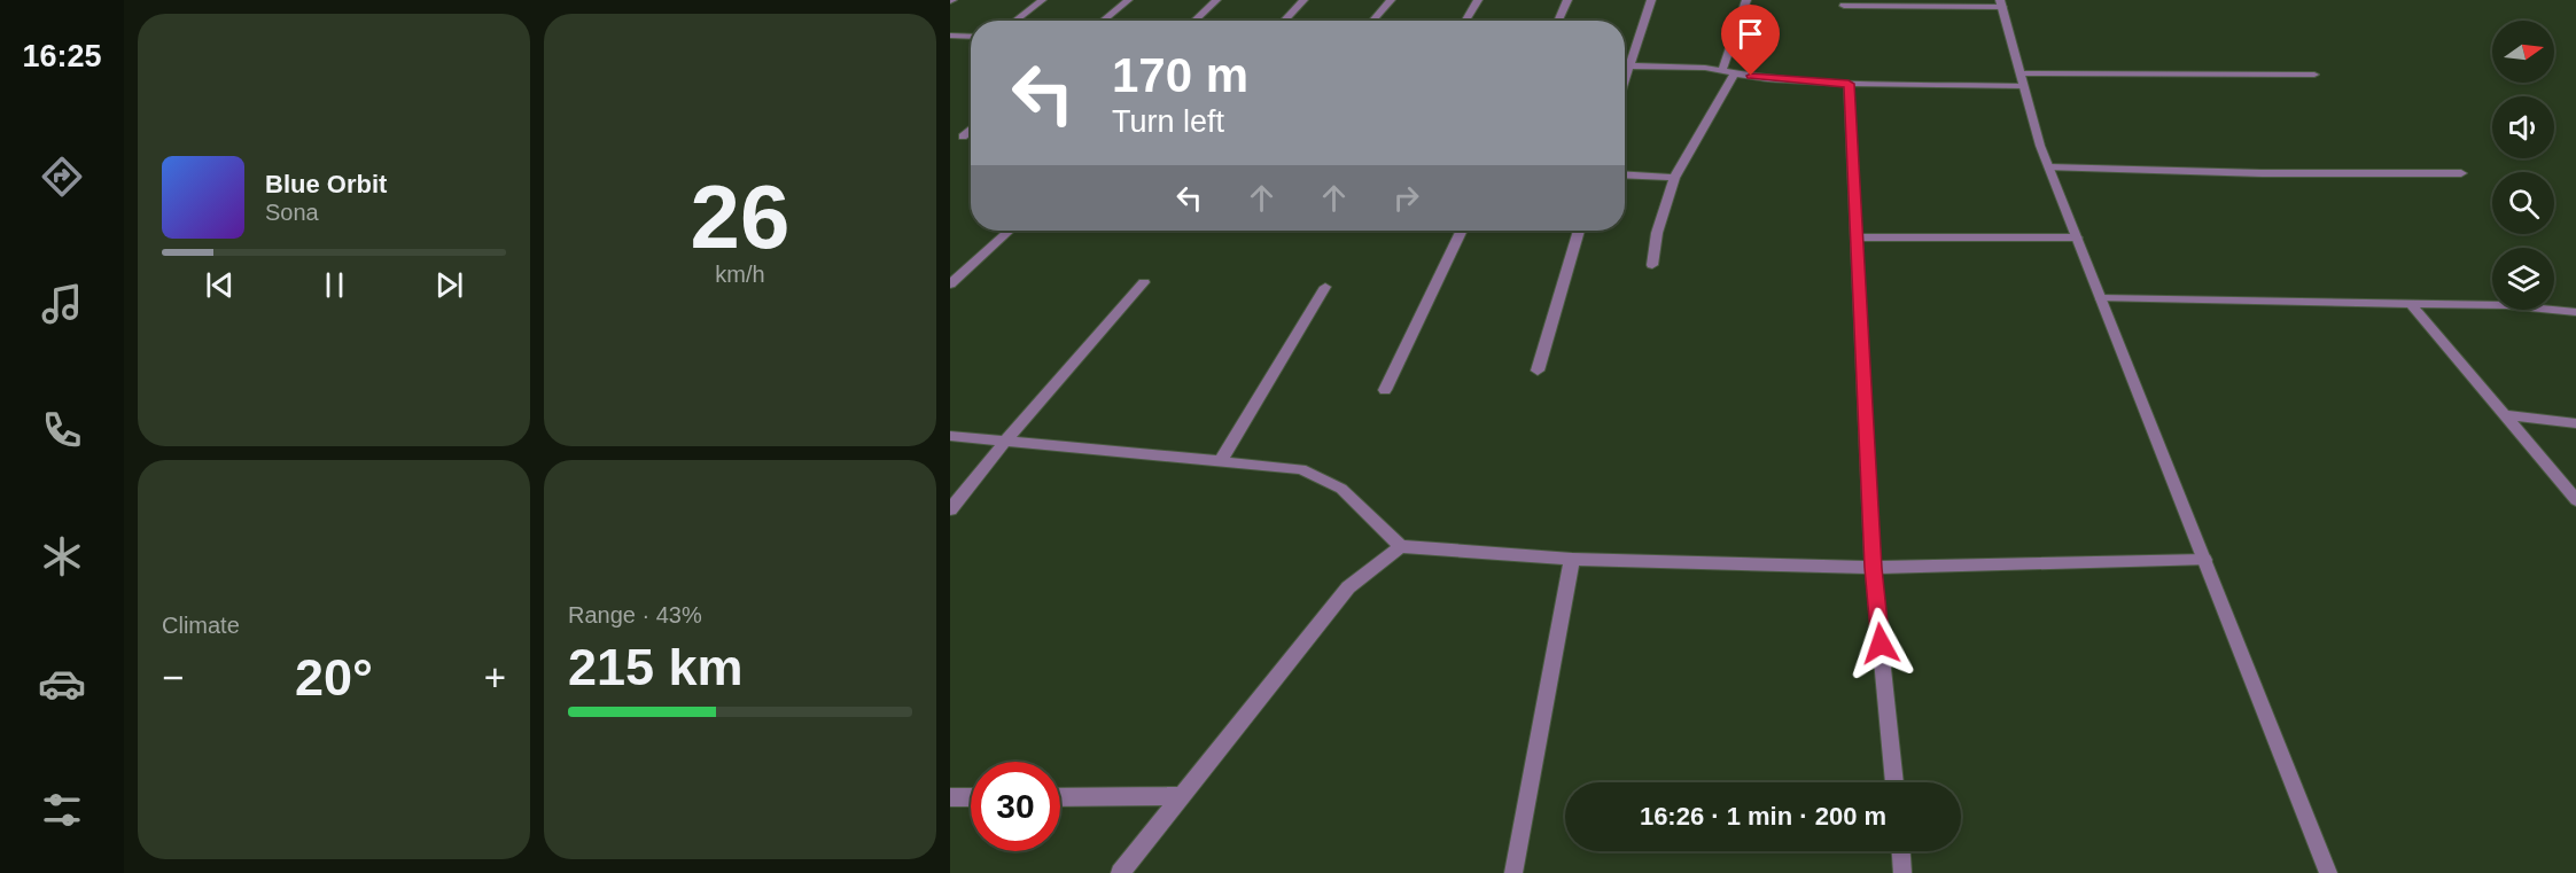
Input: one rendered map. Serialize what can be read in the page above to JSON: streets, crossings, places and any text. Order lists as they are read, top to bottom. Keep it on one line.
{"north":"right","page":{"tabs":"16:25","tile":[["26","km/h"],"Climate",["Range · 43%","215 km"]],"turn":["170 m","Turn left"],"song":["Blue Orbit","Sona"],"heat":["−","20°","+"],"limit":"30","trip":"16:26 · 1 min · 200 m"}}
